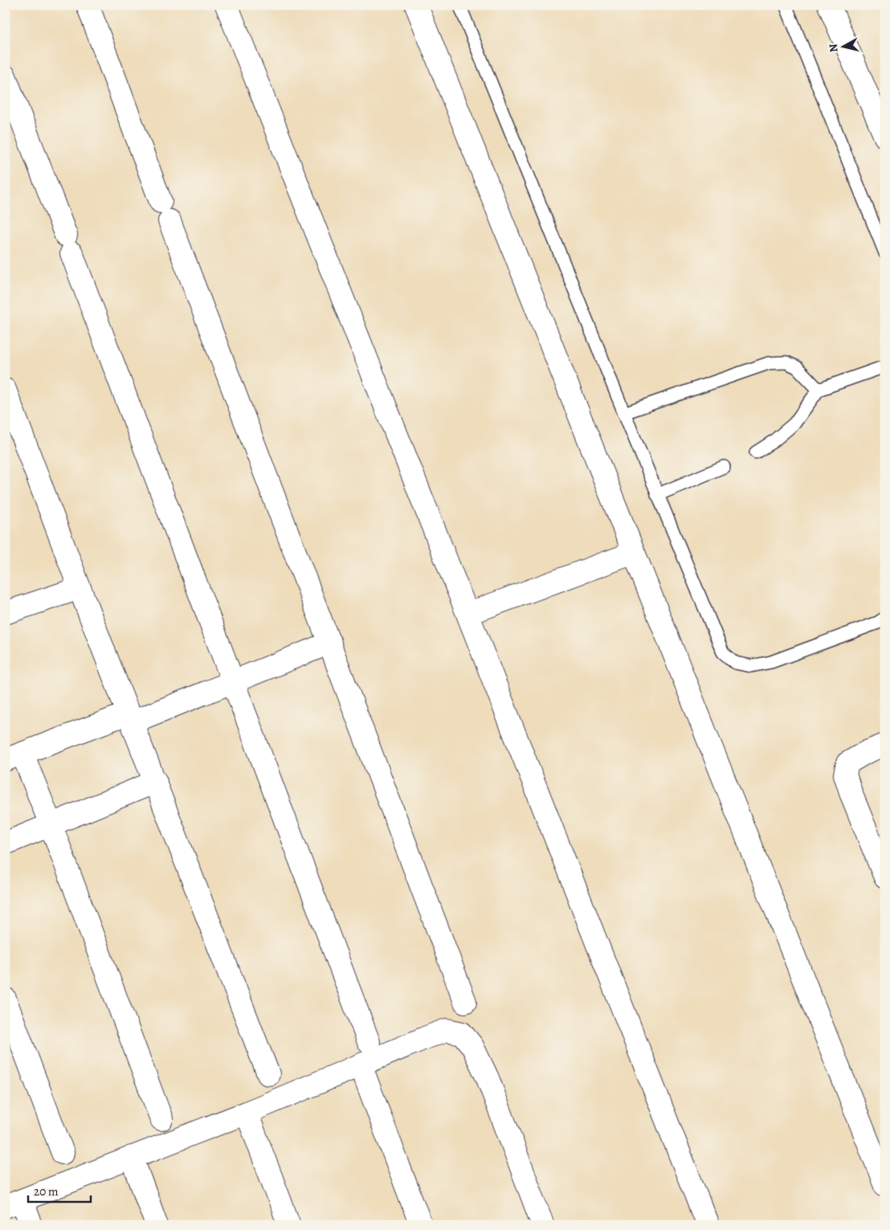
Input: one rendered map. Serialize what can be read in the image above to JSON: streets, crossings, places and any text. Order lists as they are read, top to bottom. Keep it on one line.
{"scale_bar":"20 m","north":"left"}
